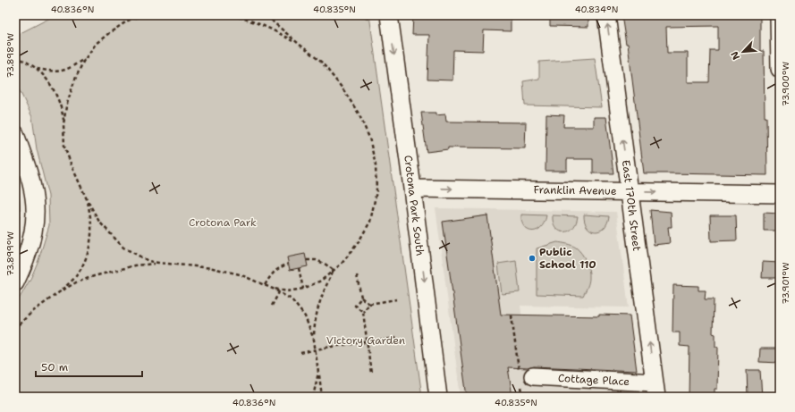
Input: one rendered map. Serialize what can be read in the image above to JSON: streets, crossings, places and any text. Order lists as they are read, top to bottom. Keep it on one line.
{"streets":{"street":["Franklin Avenue","Crotona Park South","East 170th Street","Cottage Place"]},"crossings":[["Franklin Avenue","Crotona Park South"],["Franklin Avenue","East 170th Street"],["East 170th Street","Cottage Place"]],"one_way":["Franklin Avenue","Crotona Park South","East 170th Street"],"parks":["Crotona Park","Victory Garden"],"places":["Public School 110"],"scale_bar":"50 m","north":"bottom left","coordinates":["40.836°N","40.835°N","40.834°N","73.898°W","73.900°W","73.899°W","73.901°W"]}
